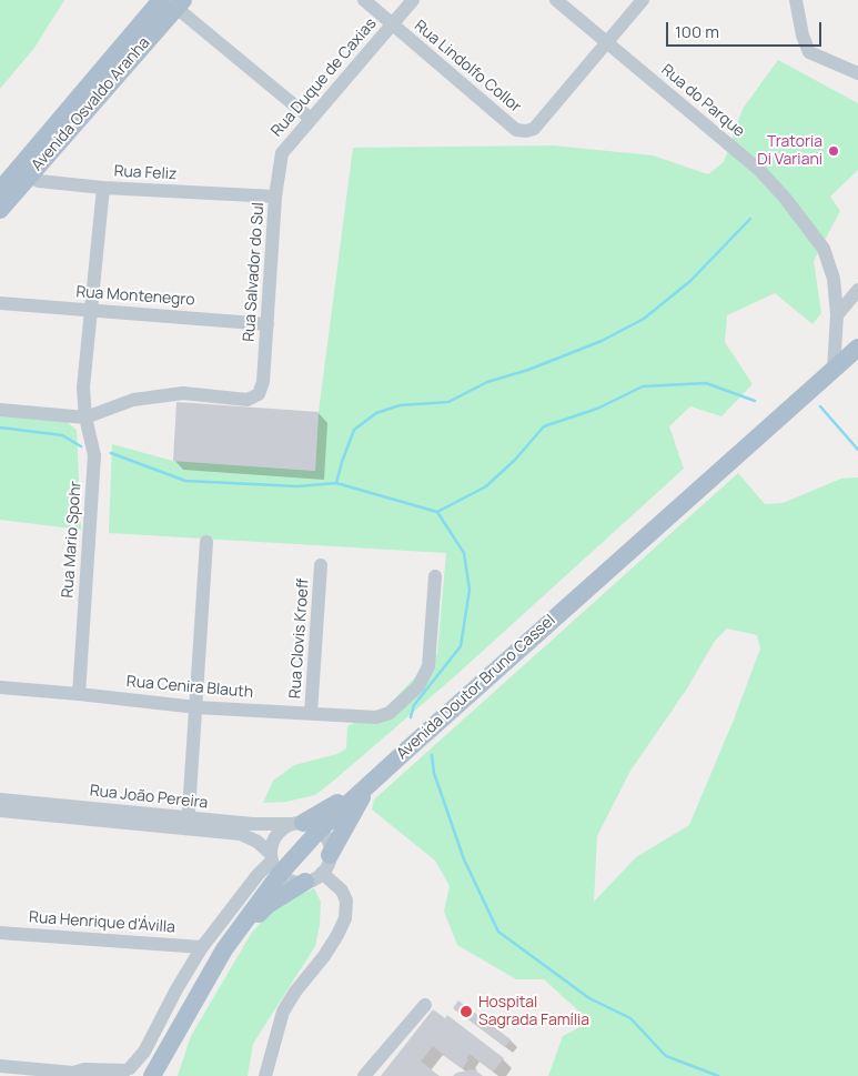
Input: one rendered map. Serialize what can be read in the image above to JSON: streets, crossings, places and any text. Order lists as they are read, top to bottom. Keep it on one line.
{"streets":{"main road":["Avenida Osvaldo Aranha","Avenida Doutor Bruno Cassel"],"street":["Rua Lindolfo Collor","Rua Duque de Caxias","Rua do Parque","Rua Feliz","Rua Salvador do Sul","Rua Montenegro","Rua Mario Spohr","Rua Clovis Kroeff","Rua Cenira Blauth","Rua João Pereira","Rua Henrique d'Ávilla"]},"crossings":[["Rua Lindolfo Collor","Rua Duque de Caxias"],["Rua Lindolfo Collor","Rua do Parque"],["Rua Duque de Caxias","Rua Salvador do Sul"],["Rua do Parque","Avenida Doutor Bruno Cassel"],["Avenida Osvaldo Aranha","Rua Feliz"],["Rua Feliz","Rua Salvador do Sul"],["Rua Feliz","Rua Mario Spohr"],["Rua Salvador do Sul","Rua Montenegro"],["Rua Salvador do Sul","Rua Mario Spohr"],["Rua Montenegro","Rua Mario Spohr"],["Rua Mario Spohr","Rua Cenira Blauth"],["Rua Clovis Kroeff","Rua Cenira Blauth"]],"places":["Tratoria Di Variani","Hospital Sagrada Família"],"scale_bar":"100 m"}
